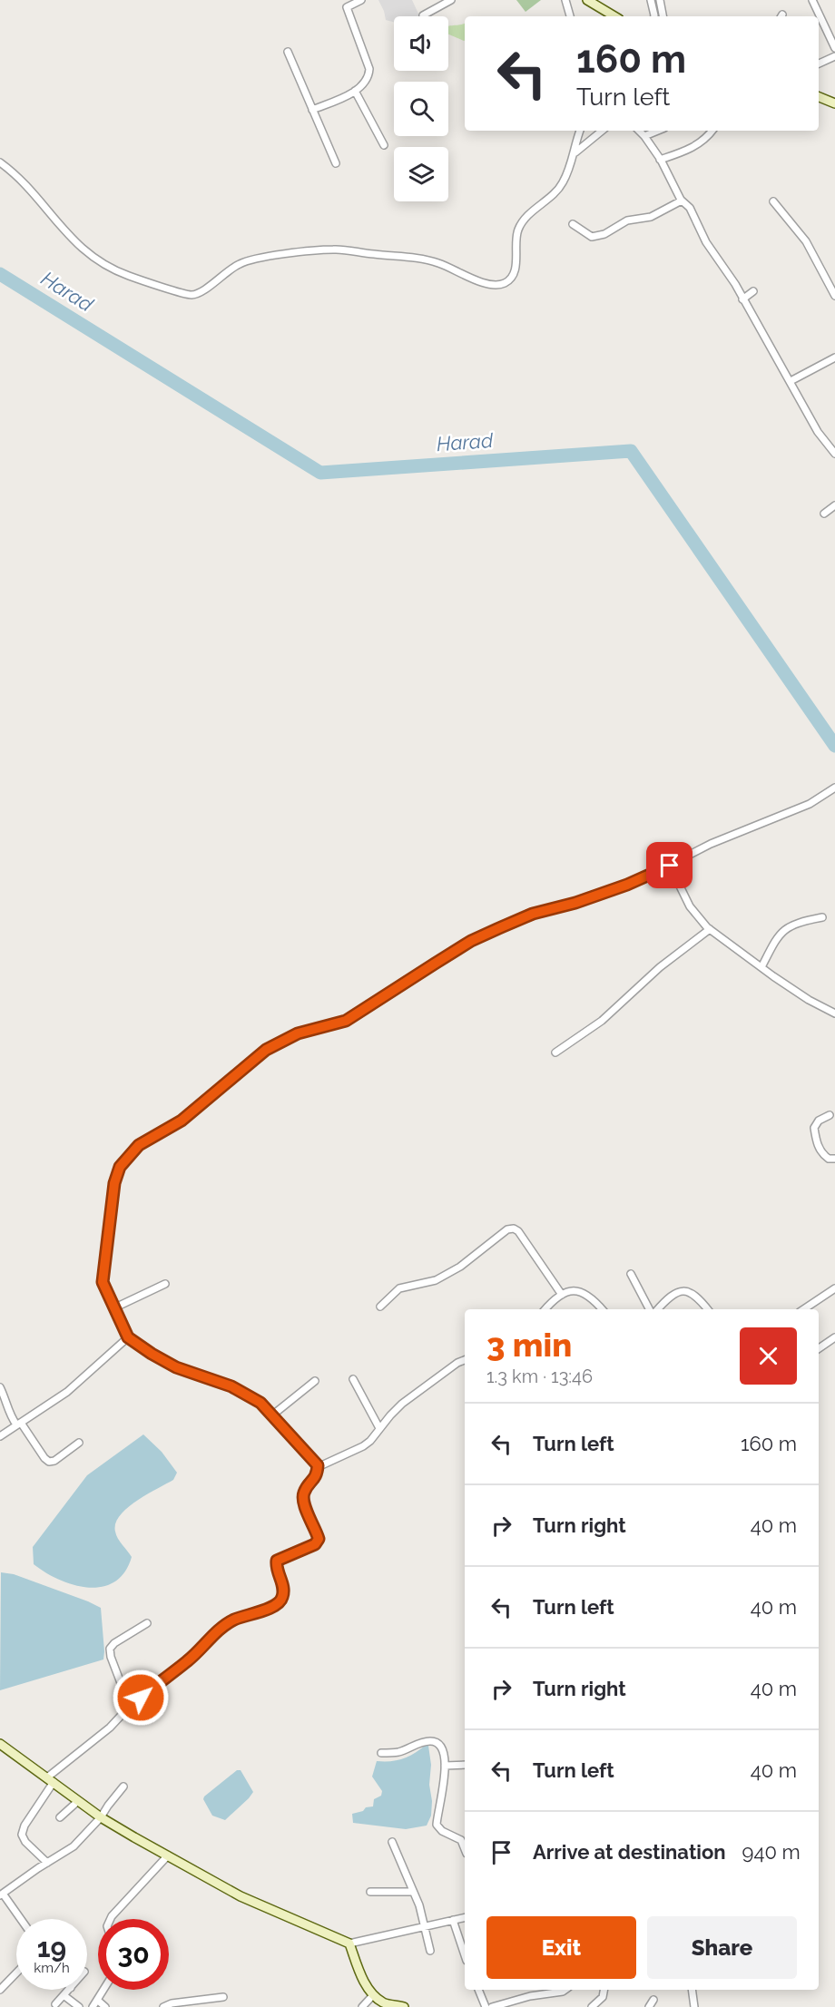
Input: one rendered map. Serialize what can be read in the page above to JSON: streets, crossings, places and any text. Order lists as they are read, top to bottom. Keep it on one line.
{"water":["Harad"],"page":{"turn":["160 m","Turn left"],"heading":["3 min","1.3 km · 13:46"],"list":[{"name":"Turn left","value":"160 m"},{"name":"Turn right","value":"40 m"},{"name":"Turn left","value":"40 m"},{"name":"Turn right","value":"40 m"},{"name":"Turn left","value":"40 m"},{"name":"Arrive at destination","value":"940 m"}],"buttons":["Exit","Share"],"speed":"19 km/h","limit":"30"}}
